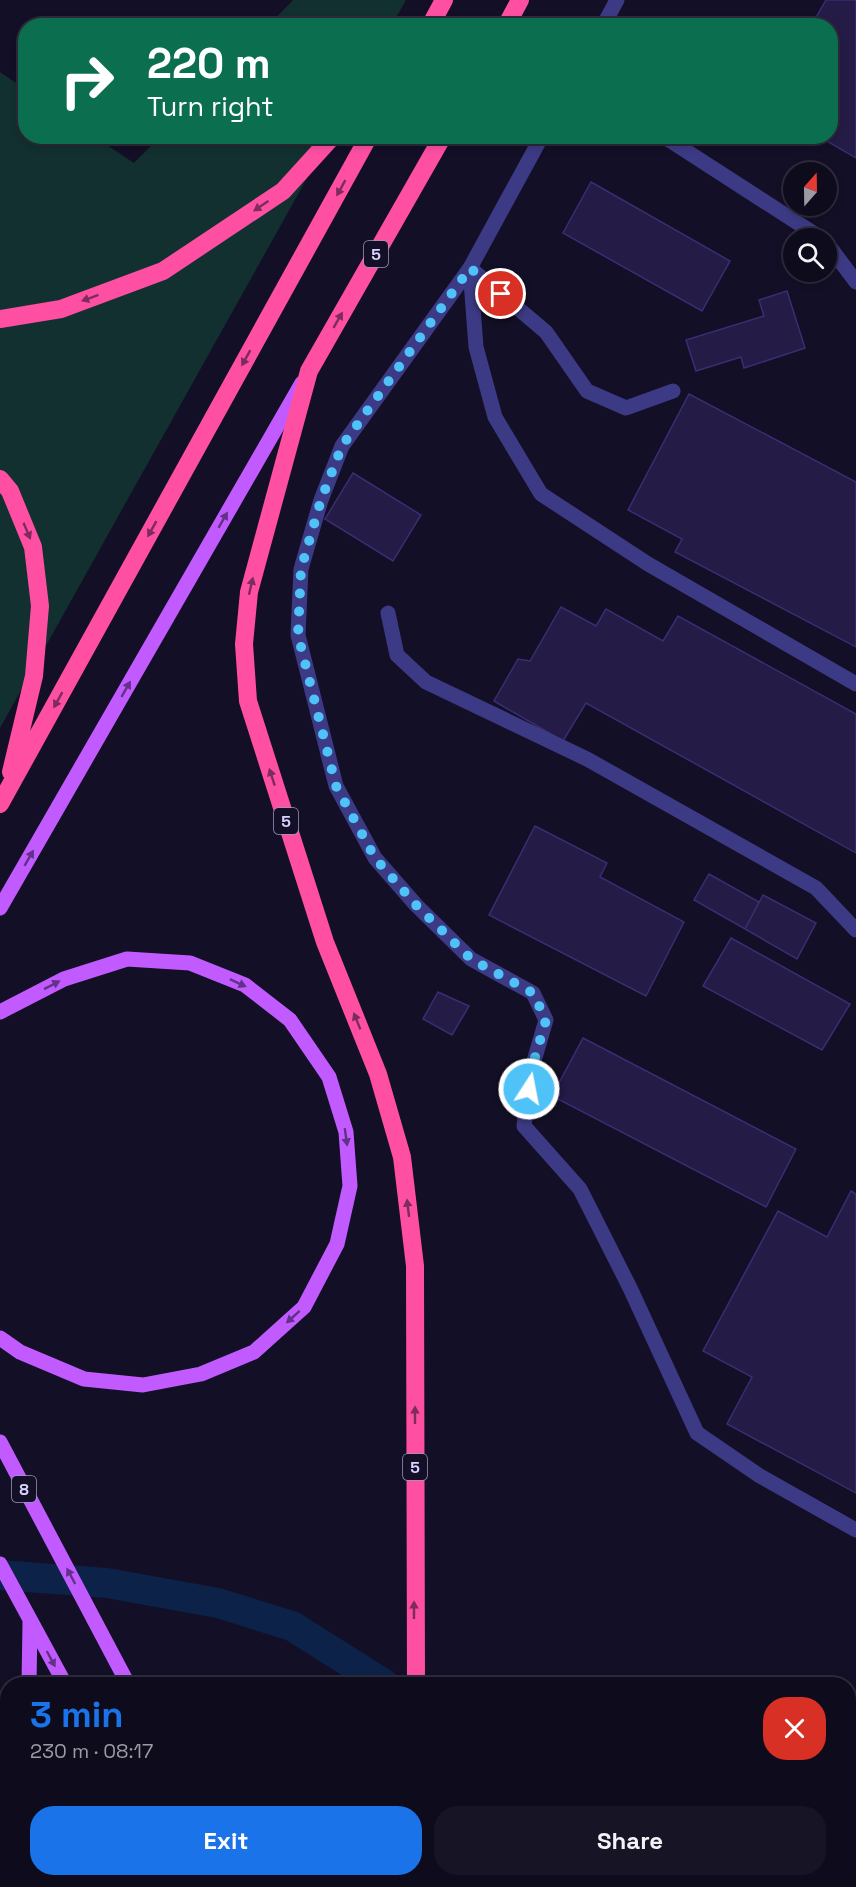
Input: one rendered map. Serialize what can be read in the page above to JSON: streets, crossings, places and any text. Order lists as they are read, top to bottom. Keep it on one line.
{"streets":{"highway":["5"],"main road":["8"]},"north":"top","page":{"turn":["220 m","Turn right"],"heading":["3 min","230 m · 08:17"],"buttons":["Exit","Share"]}}
